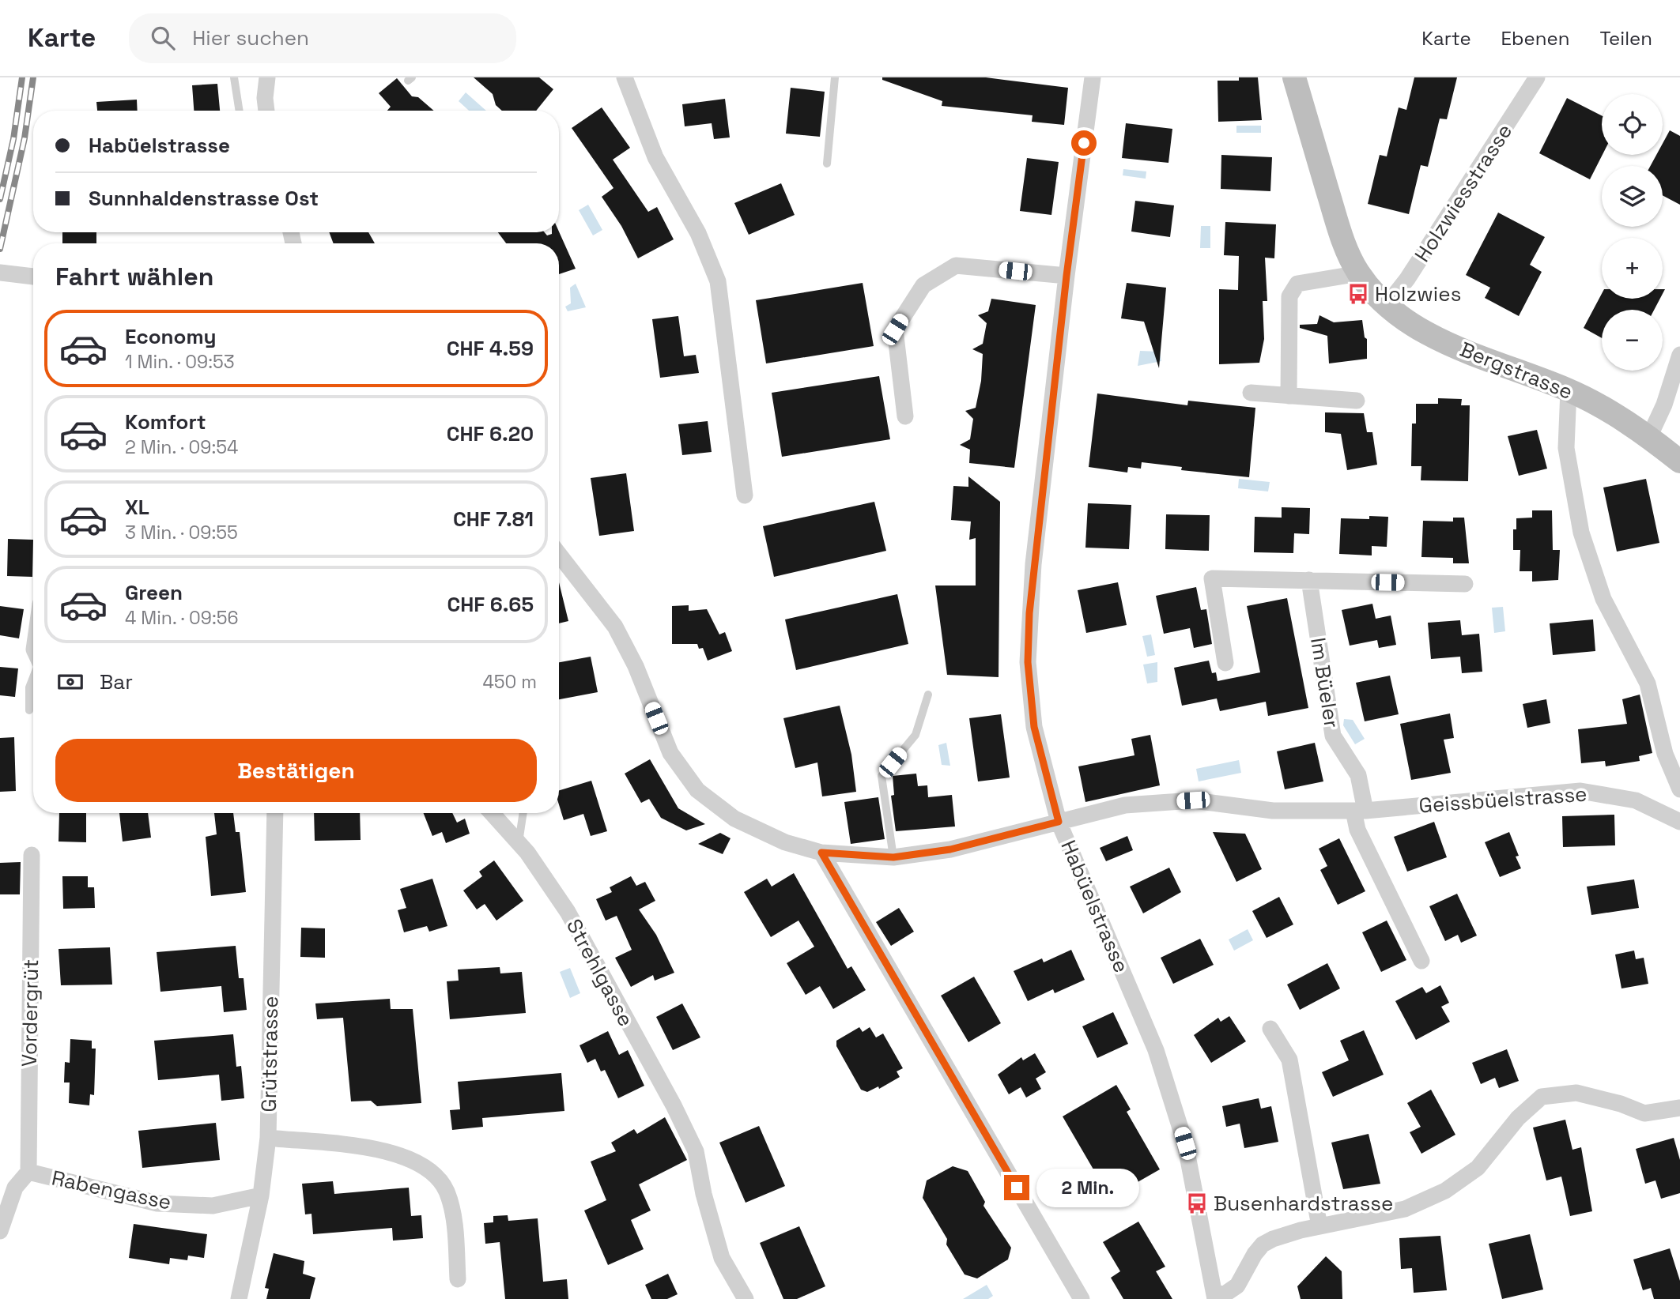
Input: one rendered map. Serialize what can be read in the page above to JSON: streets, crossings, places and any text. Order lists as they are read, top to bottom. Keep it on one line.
{"streets":{"street":["Holzwiesstrasse","Bergstrasse","Im Büeler","Geissbüelstrasse","Habüelstrasse","Strehlgasse","Vordergrüt","Grütstrasse","Rabengasse"]},"crossings":[["Holzwiesstrasse","Bergstrasse"],["Im Büeler","Geissbüelstrasse"],["Geissbüelstrasse","Habüelstrasse"],["Vordergrüt","Rabengasse"],["Grütstrasse","Rabengasse"]],"places":{"bus stop":["Holzwies","Busenhardstrasse"]},"page":{"header":"Karte","search":"Hier suchen","nav":["Karte","Ebenen","Teilen"],"map_buttons":["+","−"],"banner":["Habüelstrasse","Sunnhaldenstrasse Ost"],"heading":"Fahrt wählen","list":[{"name":"Economy","note":"1 Min. · 09:53","value":"CHF 4.59"},{"name":"Komfort","note":"2 Min. · 09:54","value":"CHF 6.20"},{"name":"XL","note":"3 Min. · 09:55","value":"CHF 7.81"},{"name":"Green","note":"4 Min. · 09:56","value":"CHF 6.65"}],"pay":["Bar","450 m"],"buttons":"Bestätigen","bubble":"2 Min."}}
